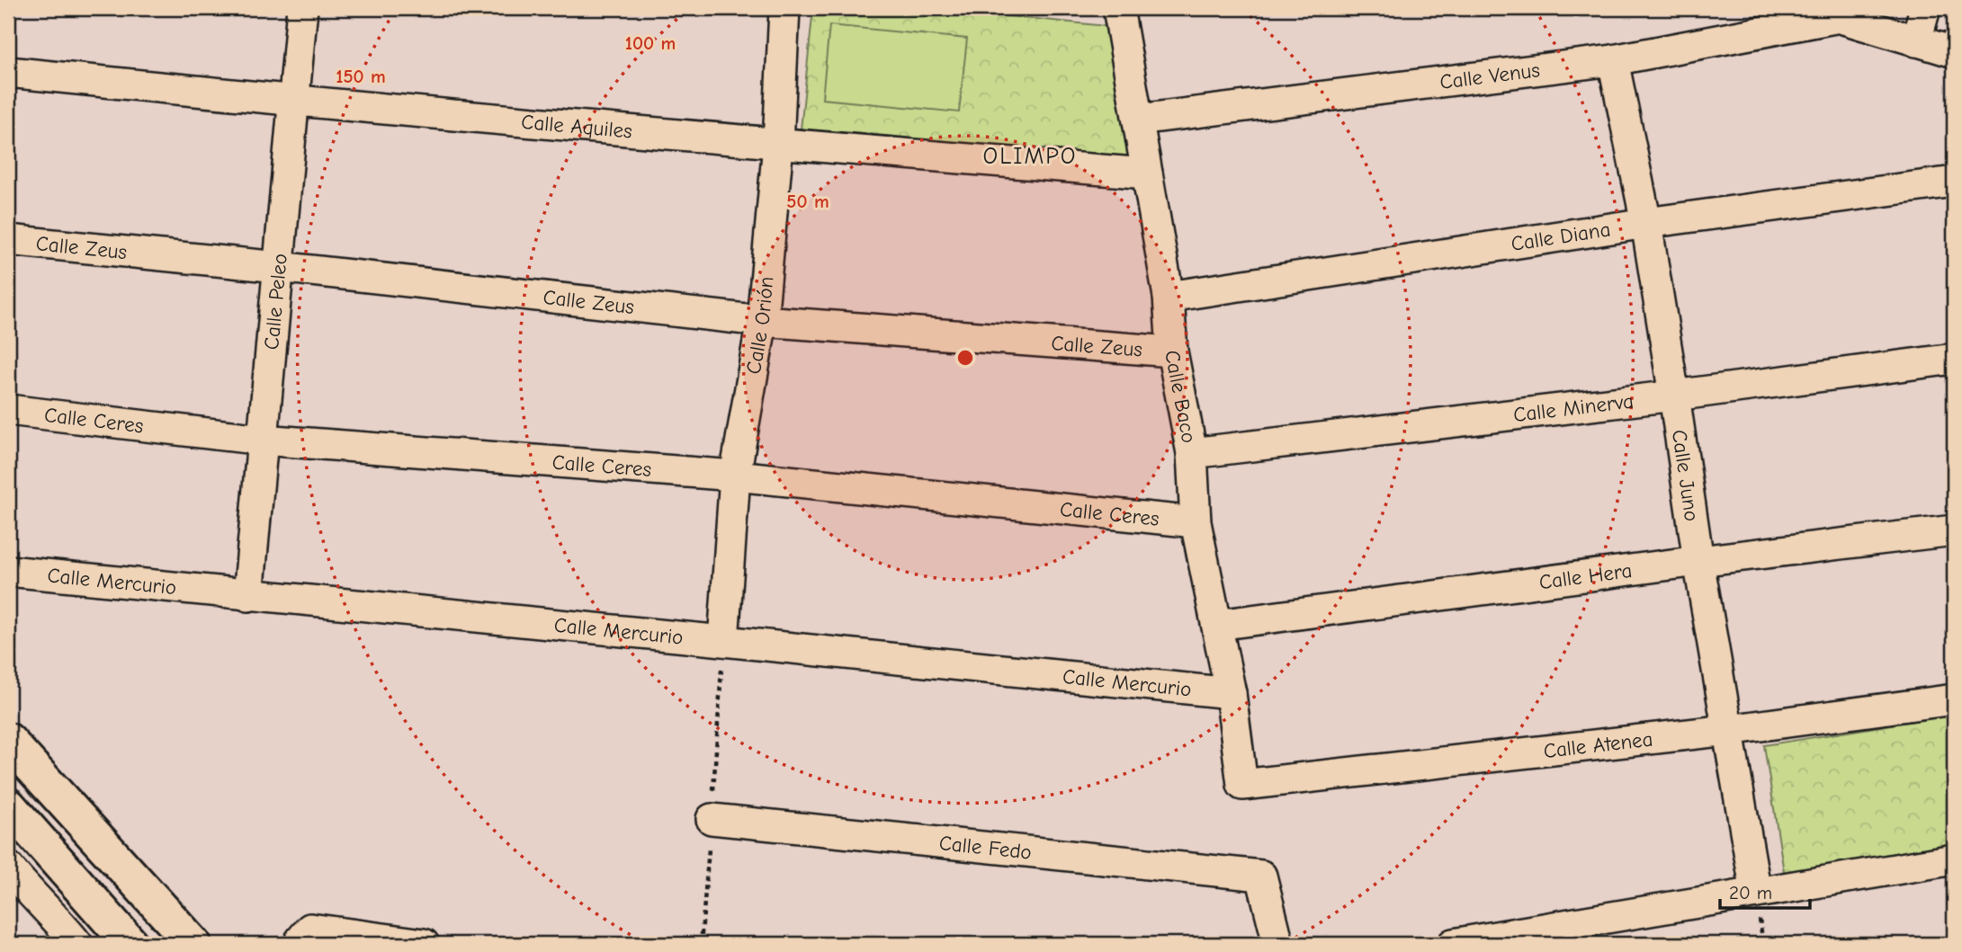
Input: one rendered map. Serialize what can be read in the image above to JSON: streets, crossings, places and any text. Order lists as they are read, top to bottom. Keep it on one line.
{"streets":{"street":["Calle Venus","Calle Aquiles","Calle Diana","Calle Zeus","Calle Peleo","Calle Orión","Calle Baco","Calle Minerva","Calle Ceres","Calle Juno","Calle Hera","Calle Mercurio","Calle Atenea","Calle Fedo"]},"crossings":[["Calle Venus","Calle Baco"],["Calle Venus","Calle Juno"],["Calle Aquiles","Calle Peleo"],["Calle Aquiles","Calle Orión"],["Calle Aquiles","Calle Baco"],["Calle Diana","Calle Baco"],["Calle Diana","Calle Juno"],["Calle Zeus","Calle Peleo"],["Calle Zeus","Calle Orión"],["Calle Zeus","Calle Baco"],["Calle Peleo","Calle Ceres"],["Calle Peleo","Calle Mercurio"],["Calle Orión","Calle Ceres"],["Calle Orión","Calle Mercurio"],["Calle Baco","Calle Minerva"],["Calle Baco","Calle Ceres"],["Calle Baco","Calle Hera"],["Calle Baco","Calle Mercurio"],["Calle Baco","Calle Atenea"],["Calle Minerva","Calle Juno"],["Calle Juno","Calle Hera"],["Calle Juno","Calle Atenea"]],"districts":["OLIMPO"],"scale_bar":"20 m","rings":["100 m","150 m","50 m"]}
